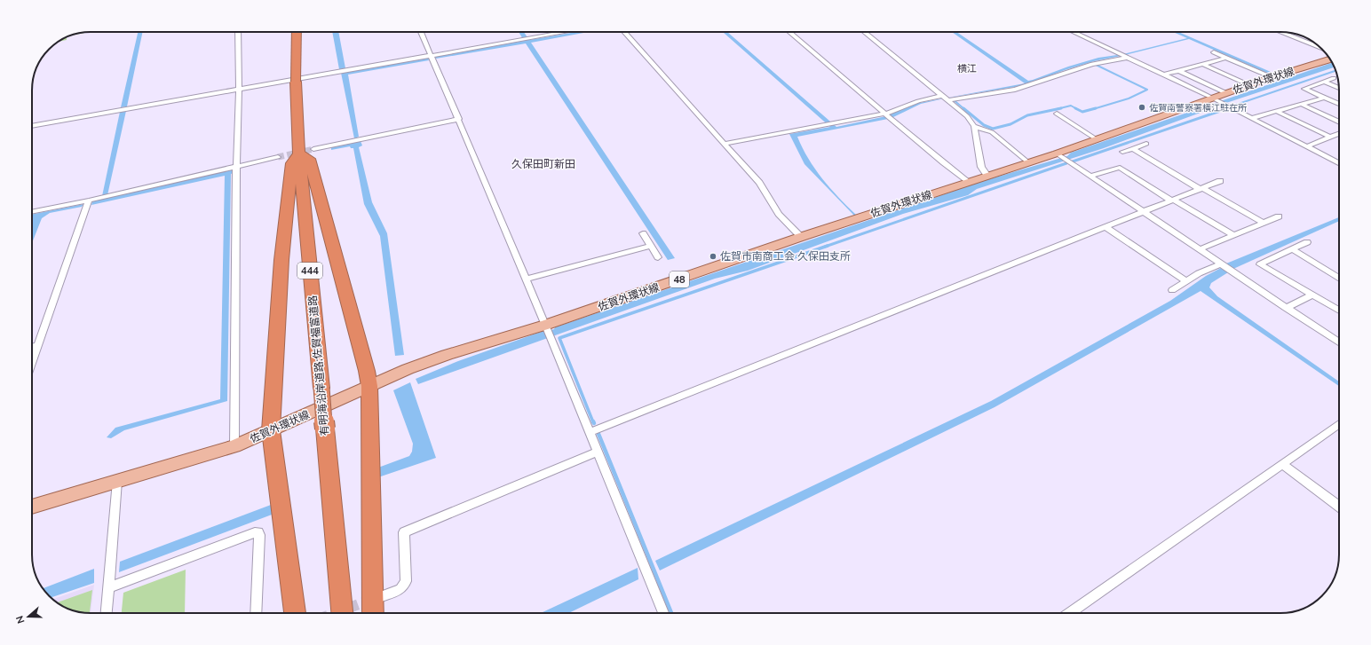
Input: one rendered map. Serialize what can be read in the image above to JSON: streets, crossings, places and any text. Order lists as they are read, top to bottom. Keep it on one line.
{"streets":{"highway":["444","有明海沿岸道路;佐賀福富道路"],"main road":["佐賀外環状線","48"]},"districts":["横江","久保田町新田"],"places":["佐賀南警察署横江駐在所","佐賀市南商工会 久保田支所"],"north":"left"}
